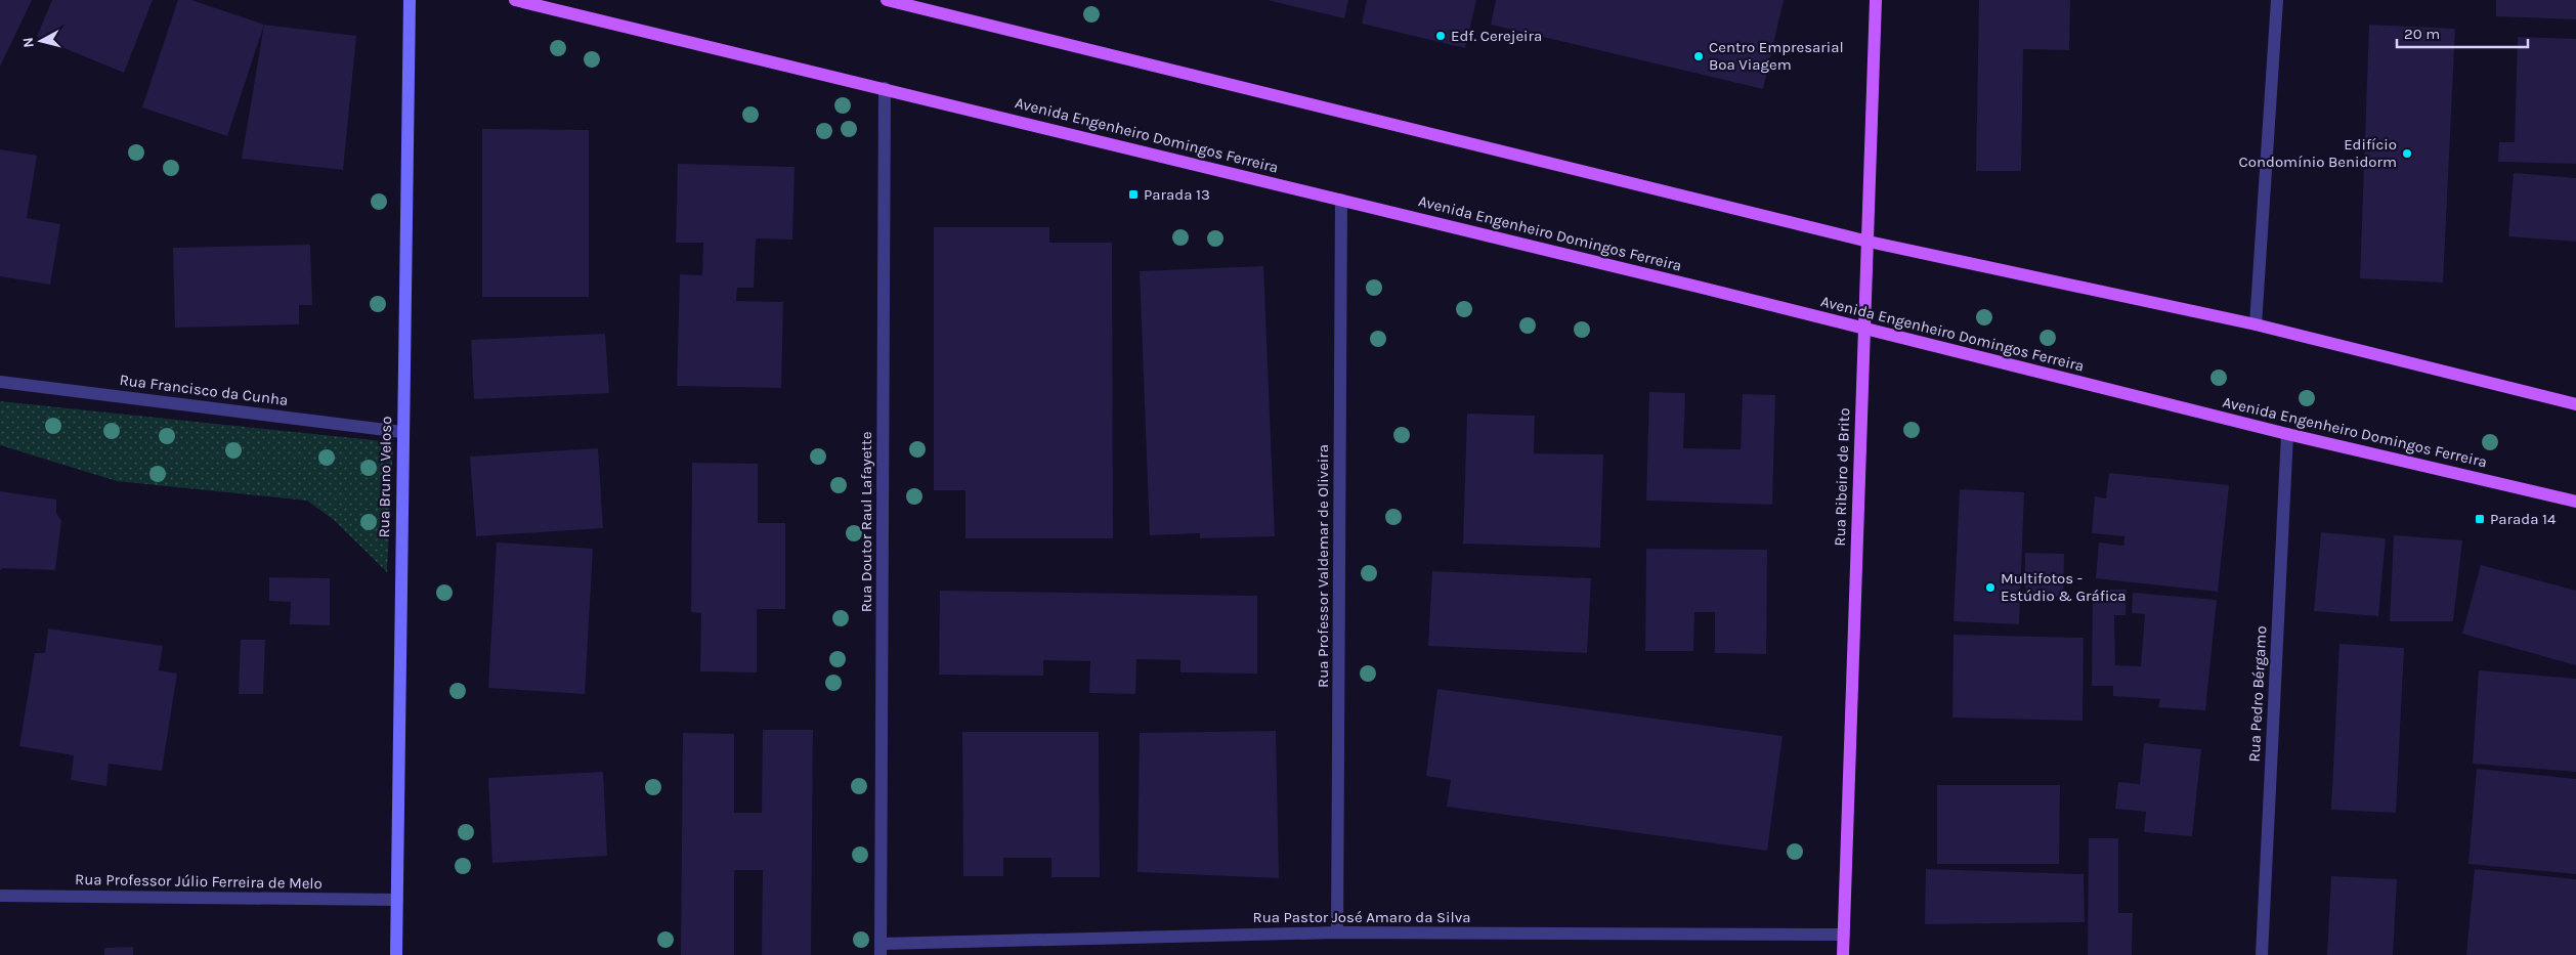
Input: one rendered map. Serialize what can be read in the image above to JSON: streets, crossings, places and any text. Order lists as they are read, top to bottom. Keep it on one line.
{"streets":{"main road":["Avenida Engenheiro Domingos Ferreira","Rua Ribeiro de Brito"],"street":["Rua Francisco da Cunha","Rua Bruno Veloso","Rua Doutor Raul Lafayette","Rua Professor Valdemar de Oliveira","Rua Pedro Bérgamo","Rua Professor Júlio Ferreira de Melo","Rua Pastor José Amaro da Silva"]},"crossings":[["Avenida Engenheiro Domingos Ferreira","Rua Ribeiro de Brito"],["Avenida Engenheiro Domingos Ferreira","Rua Doutor Raul Lafayette"],["Avenida Engenheiro Domingos Ferreira","Rua Professor Valdemar de Oliveira"],["Avenida Engenheiro Domingos Ferreira","Rua Pedro Bérgamo"],["Rua Francisco da Cunha","Rua Bruno Veloso"],["Rua Bruno Veloso","Rua Professor Júlio Ferreira de Melo"],["Rua Ribeiro de Brito","Rua Pastor José Amaro da Silva"],["Rua Doutor Raul Lafayette","Rua Pastor José Amaro da Silva"],["Rua Professor Valdemar de Oliveira","Rua Pastor José Amaro da Silva"]],"places":{"other":["Edf. Cerejeira","Centro Empresarial Boa Viagem","Edifício Condomínio Benidorm","Multifotos - Estúdio & Gráfica"],"transit":["Parada 13","Parada 14"]},"scale_bar":"20 m","north":"left"}
